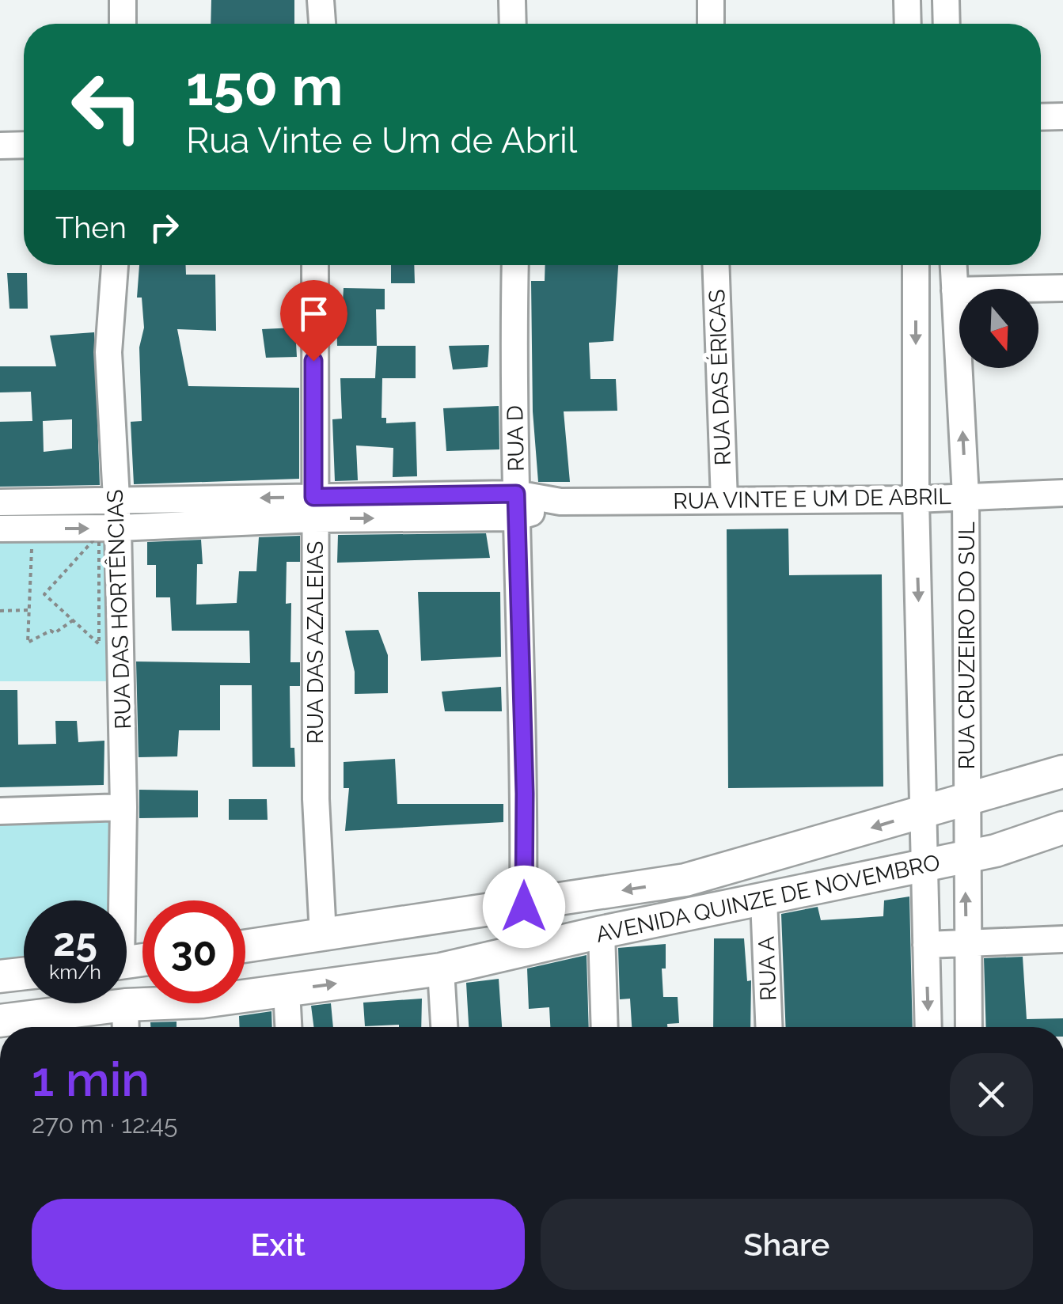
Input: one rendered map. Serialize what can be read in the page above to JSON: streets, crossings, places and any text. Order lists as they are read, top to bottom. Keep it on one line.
{"streets":{"main road":["AVENIDA QUINZE DE NOVEMBRO"],"street":["RUA DAS ÉRICAS","RUA D","RUA VINTE E UM DE ABRIL","RUA DAS HORTÊNCIAS","RUA DAS AZALEIAS","RUA CRUZEIRO DO SUL","RUA A"]},"crossings":[["RUA DAS ÉRICAS","RUA VINTE E UM DE ABRIL"],["RUA D","RUA VINTE E UM DE ABRIL"],["RUA D","AVENIDA QUINZE DE NOVEMBRO"],["RUA VINTE E UM DE ABRIL","RUA DAS HORTÊNCIAS"],["RUA VINTE E UM DE ABRIL","RUA DAS AZALEIAS"],["RUA VINTE E UM DE ABRIL","RUA CRUZEIRO DO SUL"],["RUA DAS AZALEIAS","AVENIDA QUINZE DE NOVEMBRO"],["RUA CRUZEIRO DO SUL","AVENIDA QUINZE DE NOVEMBRO"],["AVENIDA QUINZE DE NOVEMBRO","RUA A"]],"north":"bottom","page":{"turn":["150 m","Rua Vinte e Um de Abril"],"then":"Then","speed":"25 km/h","limit":"30","heading":["1 min","270 m · 12:45"],"buttons":["Exit","Share"]}}
